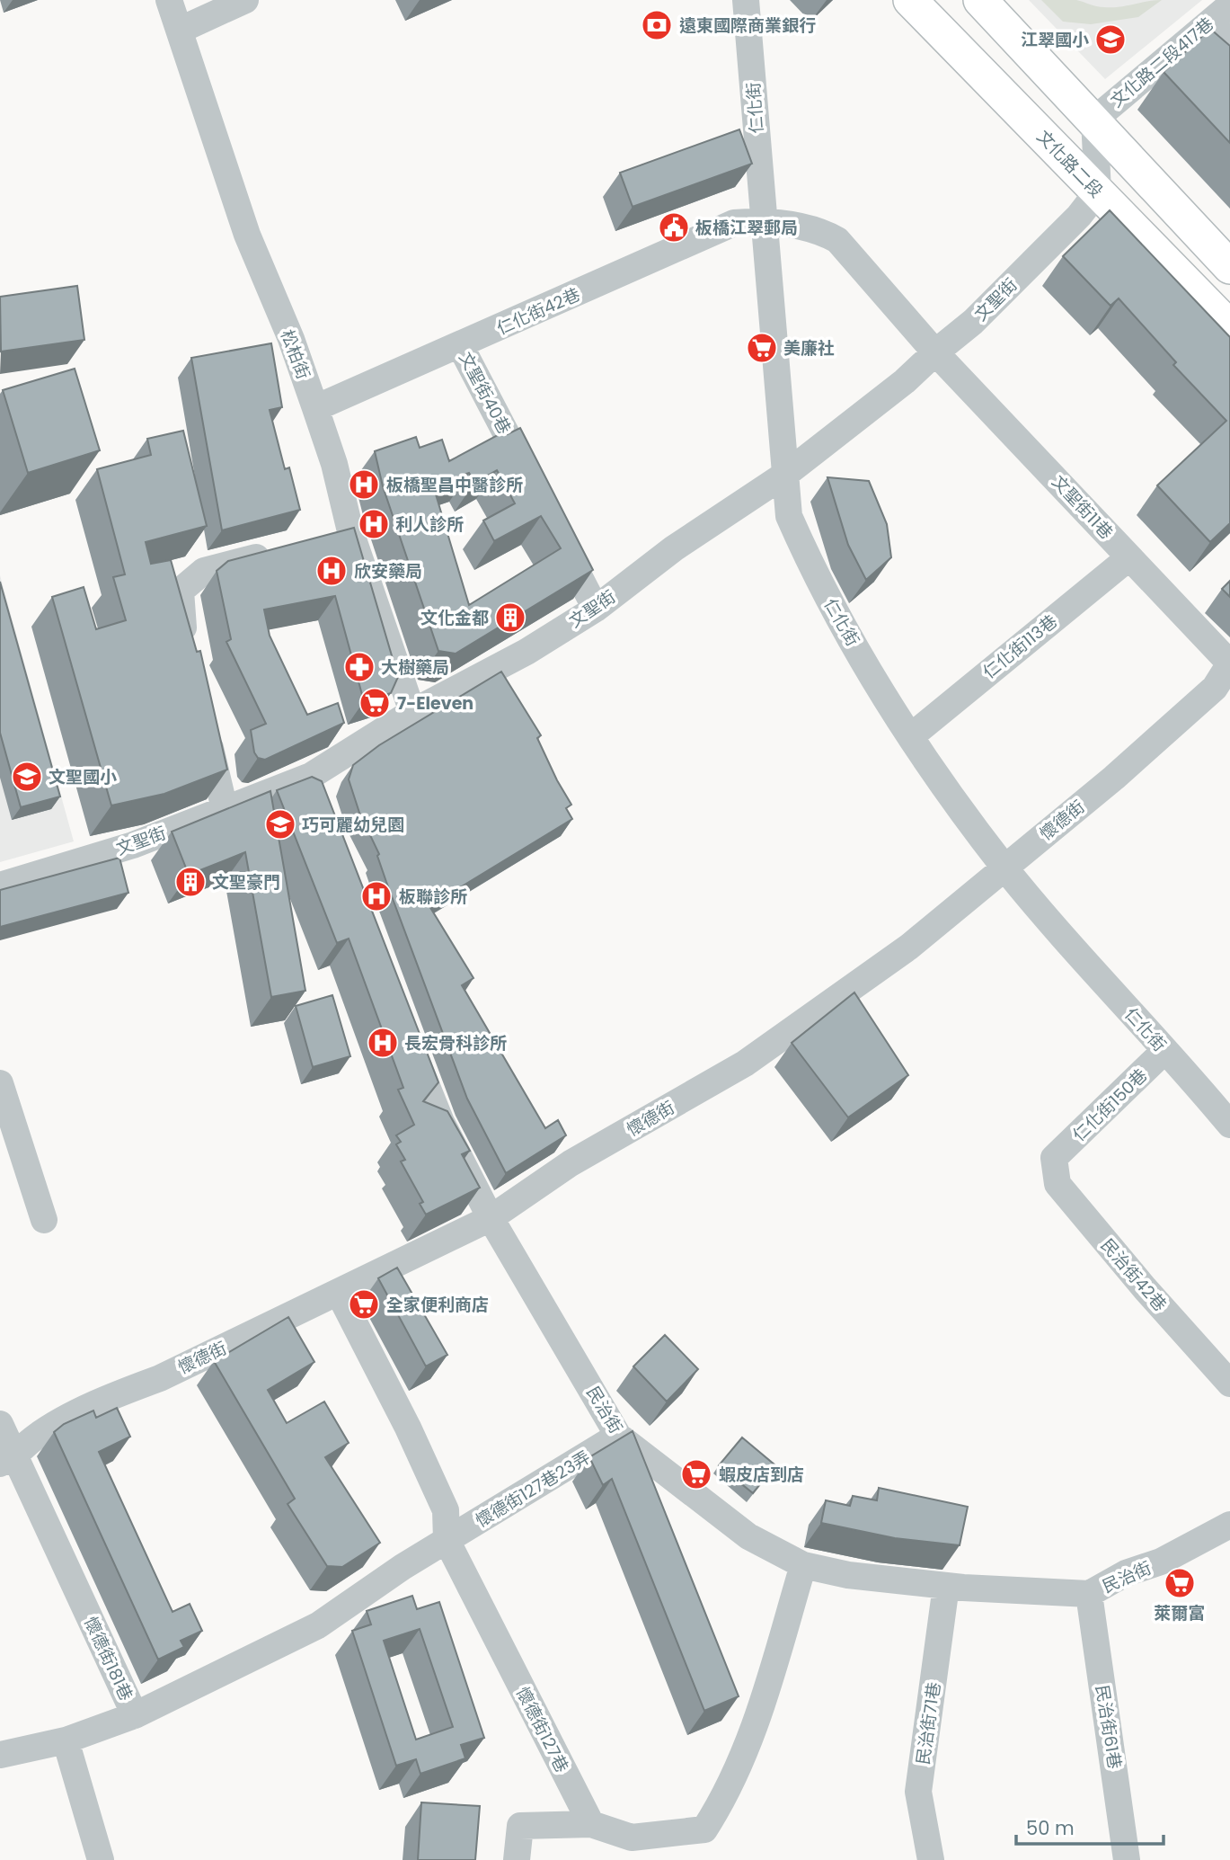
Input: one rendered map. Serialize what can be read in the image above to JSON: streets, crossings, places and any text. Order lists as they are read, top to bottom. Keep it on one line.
{"streets":{"main road":["文化路二段"],"street":["文化路二段417巷","仁化街","文聖街","仁化街42巷","松柏街","文聖街40巷","文聖街11巷","仁化街113巷","懷德街","仁化街150巷","民治街42巷","民治街","懷德街127巷23弄","懷德街181巷","民治街71巷","民治街61巷","懷德街127巷"]},"crossings":[["仁化街","文聖街"],["仁化街","仁化街42巷"],["仁化街","仁化街113巷"],["仁化街","懷德街"],["仁化街","仁化街150巷"],["文化路二段","文聖街"],["文聖街","仁化街42巷"],["文聖街","松柏街"],["文聖街","文聖街11巷"],["仁化街42巷","松柏街"],["仁化街42巷","文聖街40巷"],["仁化街42巷","文聖街11巷"],["文聖街11巷","仁化街113巷"],["文聖街11巷","懷德街"],["懷德街","民治街"],["懷德街","懷德街181巷"],["懷德街","懷德街127巷"],["仁化街150巷","民治街42巷"],["民治街","懷德街127巷23弄"],["民治街","民治街71巷"],["民治街","民治街61巷"],["懷德街127巷23弄","懷德街127巷"]],"places":{"bank":["遠東國際商業銀行"],"school or university":["江翠國小","文聖國小","巧可麗幼兒園"],"public building":["板橋江翠郵局"],"supermarket":["美廉社","7-Eleven","全家便利商店","蝦皮店到店","萊爾富"],"hospital":["板橋聖昌中醫診所","利人診所","欣安藥局","板聯診所","長宏骨科診所"],"building":["文化金都","文聖豪門"],"pharmacy":["大樹藥局"]},"scale_bar":"50 m"}
